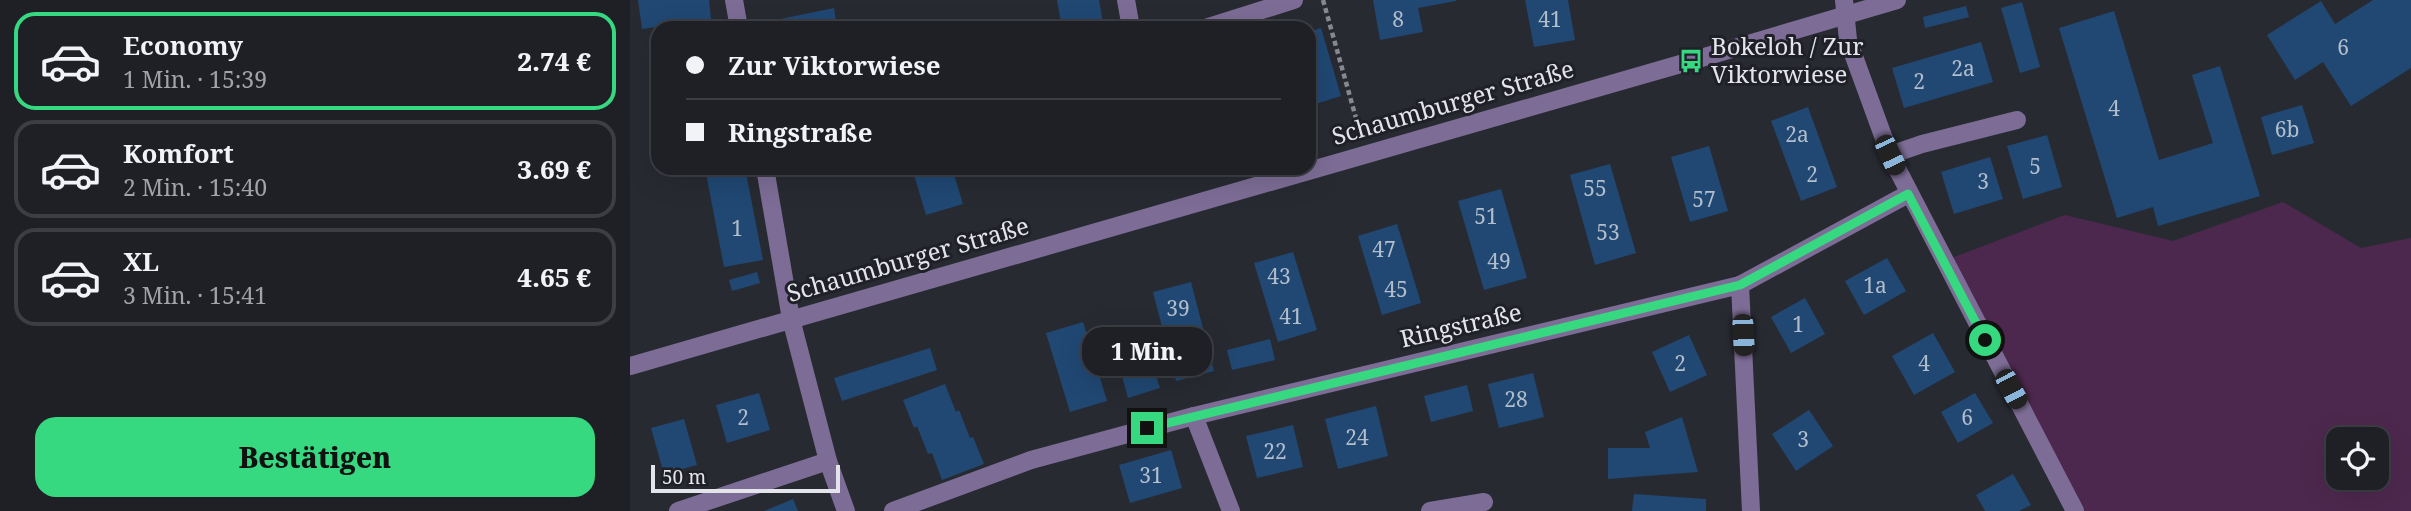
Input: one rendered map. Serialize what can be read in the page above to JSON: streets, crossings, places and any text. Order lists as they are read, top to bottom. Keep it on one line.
{"streets":{"street":["Schaumburger Straße","Ringstraße"]},"places":{"bus stop":["Bokeloh / Zur Viktorwiese"]},"house_numbers":["8","41","6","2a","2","4","6b","2a","5","2","3","55","57","51","1","53","47","49","43","1a","45","39","41","1","2","4","28","2","6","24","3","22","31"],"scale_bar":"50 m","page":{"list":[{"name":"Economy","note":"1 Min. · 15:39","value":"2.74 €"},{"name":"Komfort","note":"2 Min. · 15:40","value":"3.69 €"},{"name":"XL","note":"3 Min. · 15:41","value":"4.65 €"}],"banner":["Zur Viktorwiese","Ringstraße"],"bubble":"1 Min.","buttons":"Bestätigen","scale":"50 m"}}
